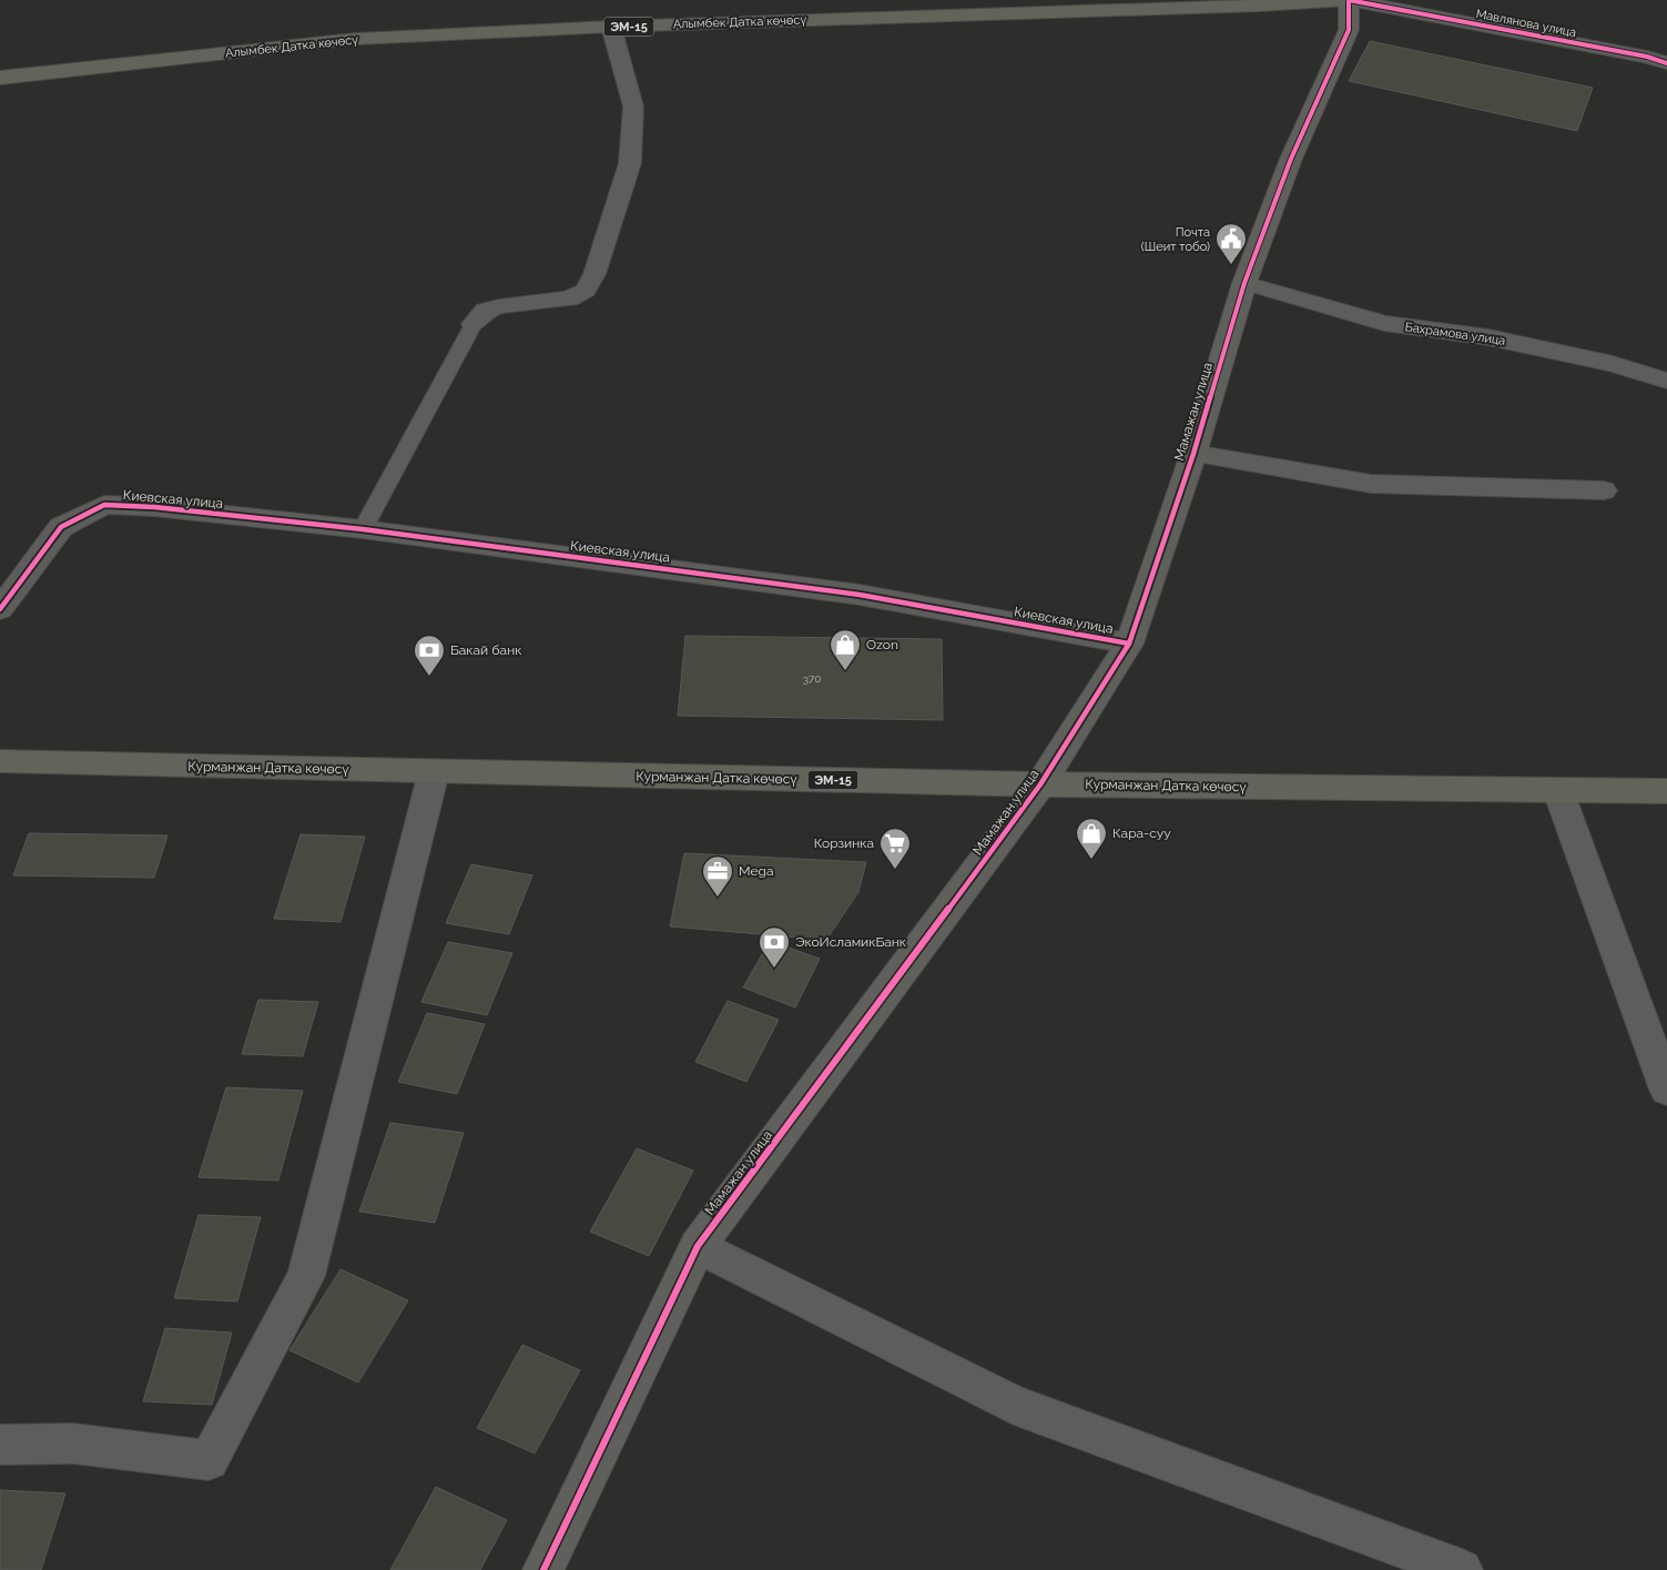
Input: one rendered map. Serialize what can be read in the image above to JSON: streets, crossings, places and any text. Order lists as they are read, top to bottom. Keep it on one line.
{"streets":{"main road":["Алымбек Датка көчөсү","ЭМ-15","Курманжан Датка көчөсү"],"street":["Мавлянова улица","Бахрамова улица","Мамажан улица","Киевская улица"]},"crossings":[["Алымбек Датка көчөсү","Мавлянова улица"],["Алымбек Датка көчөсү","Мамажан улица"],["Мавлянова улица","Мамажан улица"],["Бахрамова улица","Мамажан улица"],["Мамажан улица","Киевская улица"],["Мамажан улица","Курманжан Датка көчөсү"]],"places":{"public building":["Почта (Шеит тобо)"],"shop":["Ozon","Кара-суу"],"bank":["Бакай банк","ЭкоИсламикБанк"],"supermarket":["Корзинка"],"office":["Mega"]},"house_numbers":["370"]}
